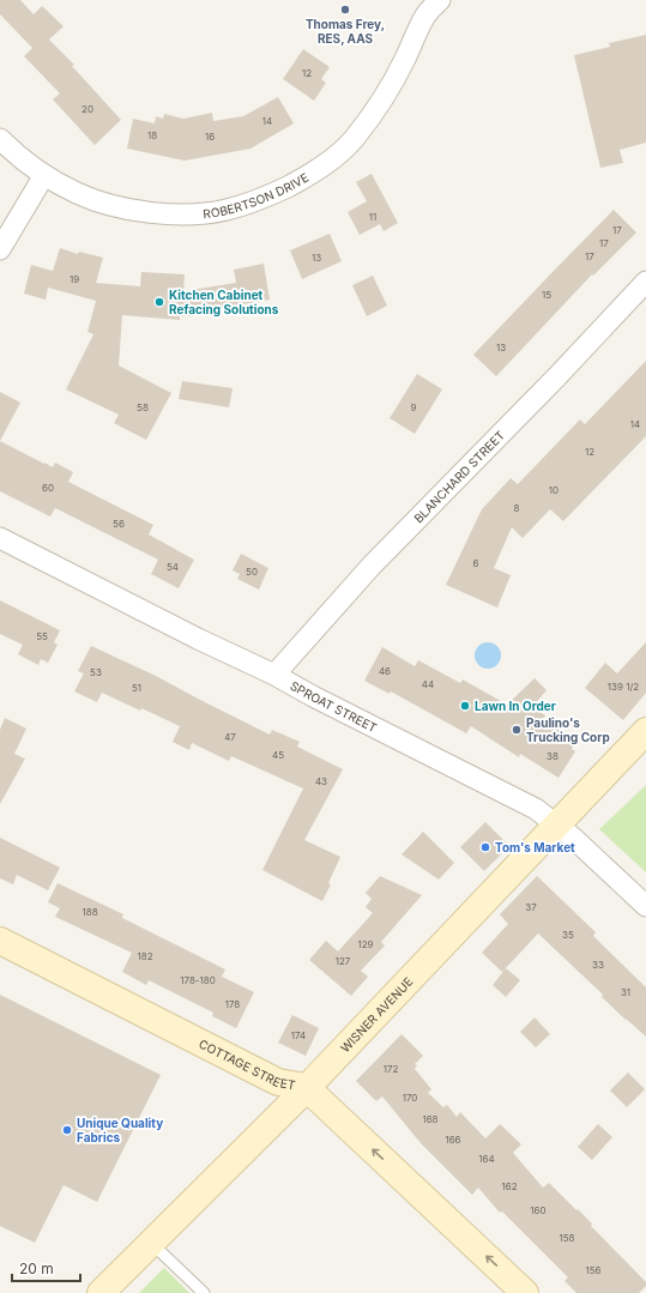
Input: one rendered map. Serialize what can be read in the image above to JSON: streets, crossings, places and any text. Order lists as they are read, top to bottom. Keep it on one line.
{"streets":{"street":["ROBERTSON DRIVE","BLANCHARD STREET","SPROAT STREET","WISNER AVENUE","COTTAGE STREET"]},"crossings":[["BLANCHARD STREET","SPROAT STREET"],["SPROAT STREET","WISNER AVENUE"],["WISNER AVENUE","COTTAGE STREET"]],"one_way":["COTTAGE STREET"],"places":["Thomas Frey, RES, AAS","Kitchen Cabinet Refacing Solutions","Lawn In Order","Paulino's Trucking Corp","Tom's Market","Unique Quality Fabrics"],"house_numbers":["12","20","14","18","16","11","17","17","17","13","19","15","13","58","9","14","12","60","10","8","56","6","54","50","55","46","53","44","139 1/2","51","47","45","38","43","37","188","35","129","182","127","33","178-180","31","178","174","172","170","168","166","164","162","160","158","156"],"scale_bar":"20 m"}
